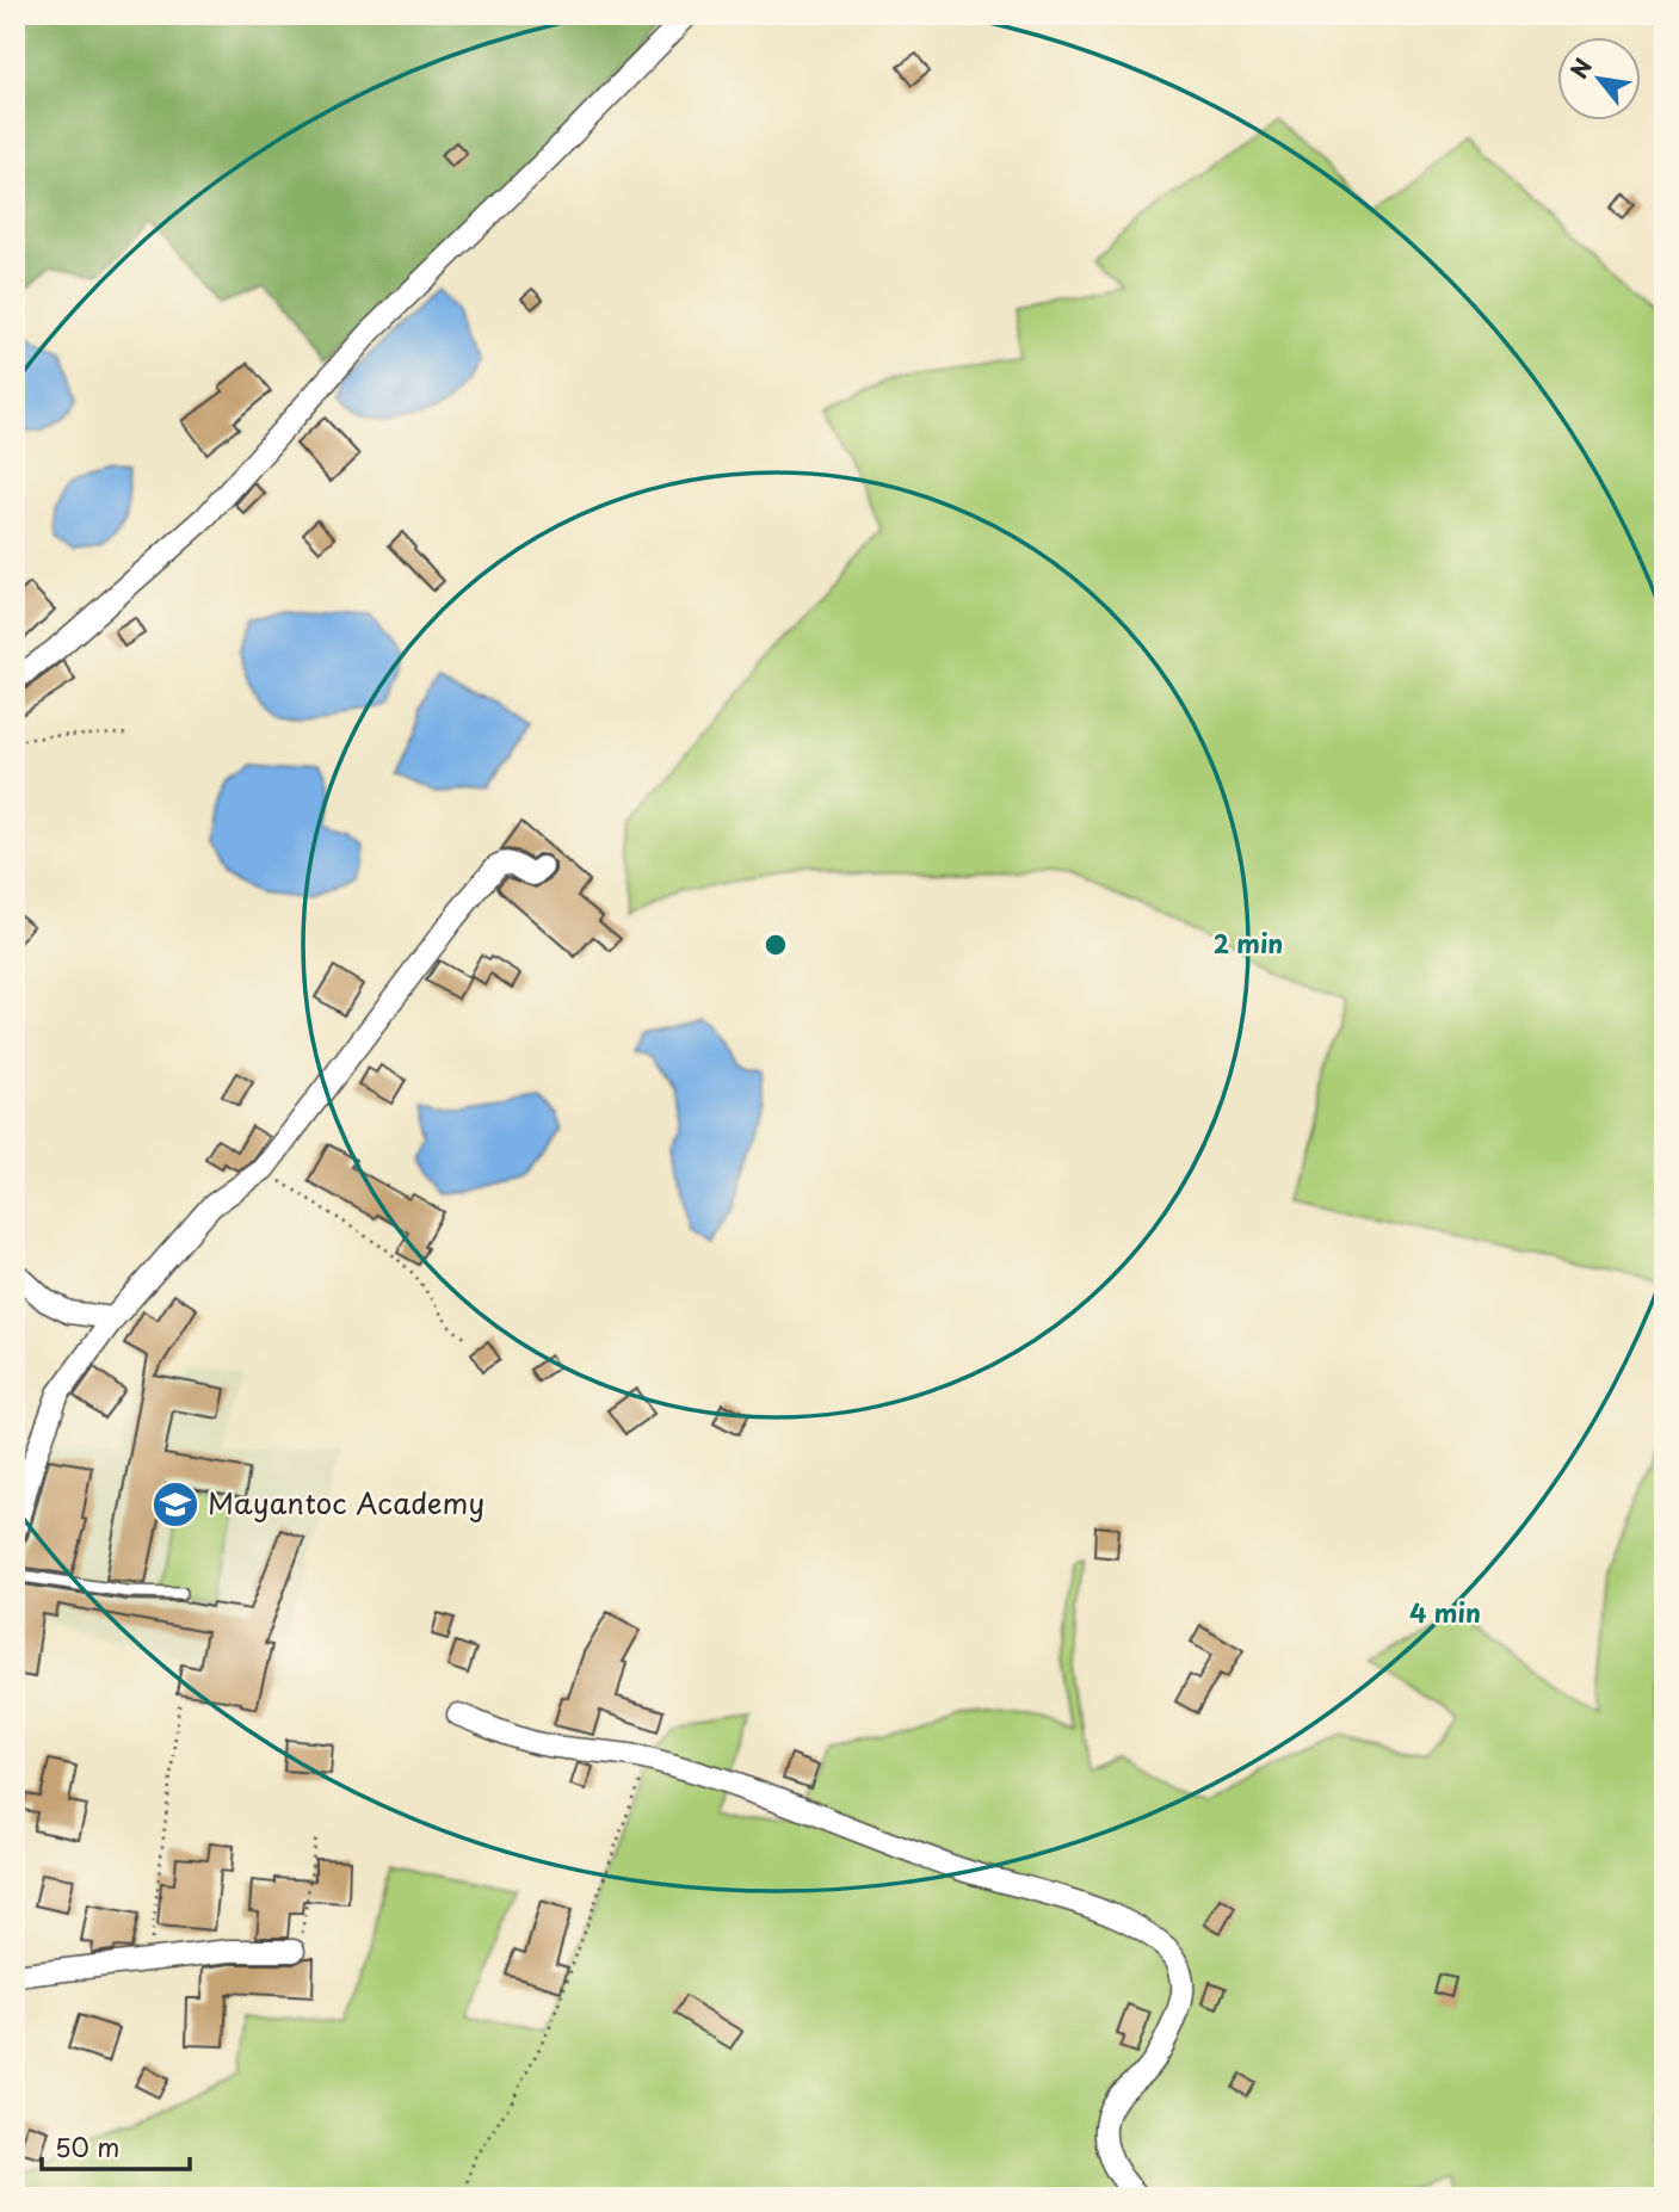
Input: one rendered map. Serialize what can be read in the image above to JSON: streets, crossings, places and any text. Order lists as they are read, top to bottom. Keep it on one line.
{"places":{"school or university":["Mayantoc Academy"]},"scale_bar":"50 m","north":"top left","rings":["2 min","4 min"]}
